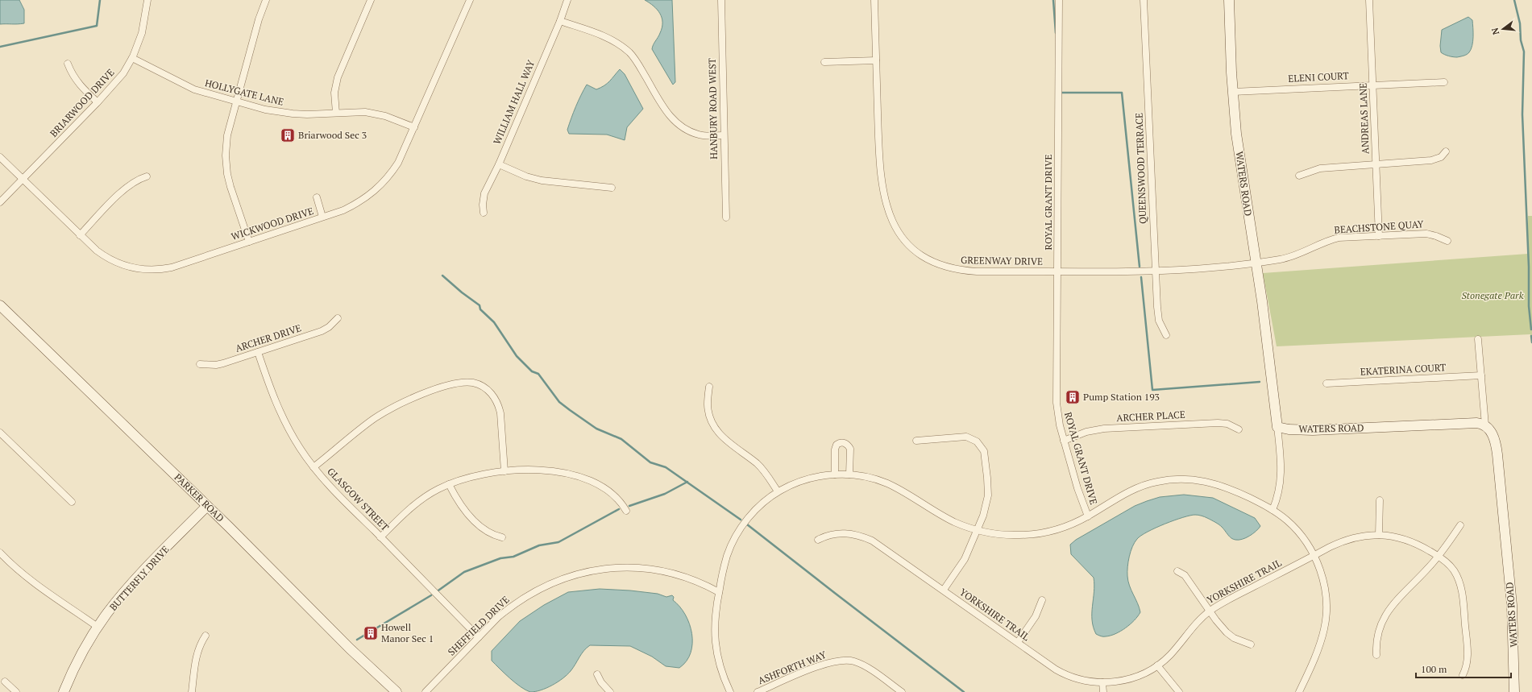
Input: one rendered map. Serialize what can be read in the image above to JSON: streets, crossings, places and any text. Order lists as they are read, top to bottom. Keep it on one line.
{"streets":{"street":["ELENI COURT","HOLLYGATE LANE","WILLIAM HALL WAY","BRIARWOOD DRIVE","HANBURY ROAD WEST","ANDREAS LANE","QUEENSWOOD TERRACE","WATERS ROAD","ROYAL GRANT DRIVE","WICKWOOD DRIVE","BEACHSTONE QUAY","GREENWAY DRIVE","ARCHER DRIVE","EKATERINA COURT","ARCHER PLACE","PARKER ROAD","GLASGOW STREET","BUTTERFLY DRIVE","YORKSHIRE TRAIL","SHEFFIELD DRIVE","ASHFORTH WAY"]},"crossings":[["ELENI COURT","ANDREAS LANE"],["ELENI COURT","WATERS ROAD"],["HOLLYGATE LANE","BRIARWOOD DRIVE"],["HOLLYGATE LANE","WICKWOOD DRIVE"],["BRIARWOOD DRIVE","WICKWOOD DRIVE"],["ANDREAS LANE","BEACHSTONE QUAY"],["QUEENSWOOD TERRACE","GREENWAY DRIVE"],["WATERS ROAD","BEACHSTONE QUAY"],["WATERS ROAD","GREENWAY DRIVE"],["ROYAL GRANT DRIVE","GREENWAY DRIVE"],["ROYAL GRANT DRIVE","ARCHER PLACE"],["BEACHSTONE QUAY","GREENWAY DRIVE"],["ARCHER DRIVE","GLASGOW STREET"],["PARKER ROAD","BUTTERFLY DRIVE"],["GLASGOW STREET","SHEFFIELD DRIVE"]],"parks":["Stonegate Park"],"places":{"building":["Briarwood Sec 3","Pump Station 193","Howell Manor Sec 1"]},"scale_bar":"100 m","north":"left"}
